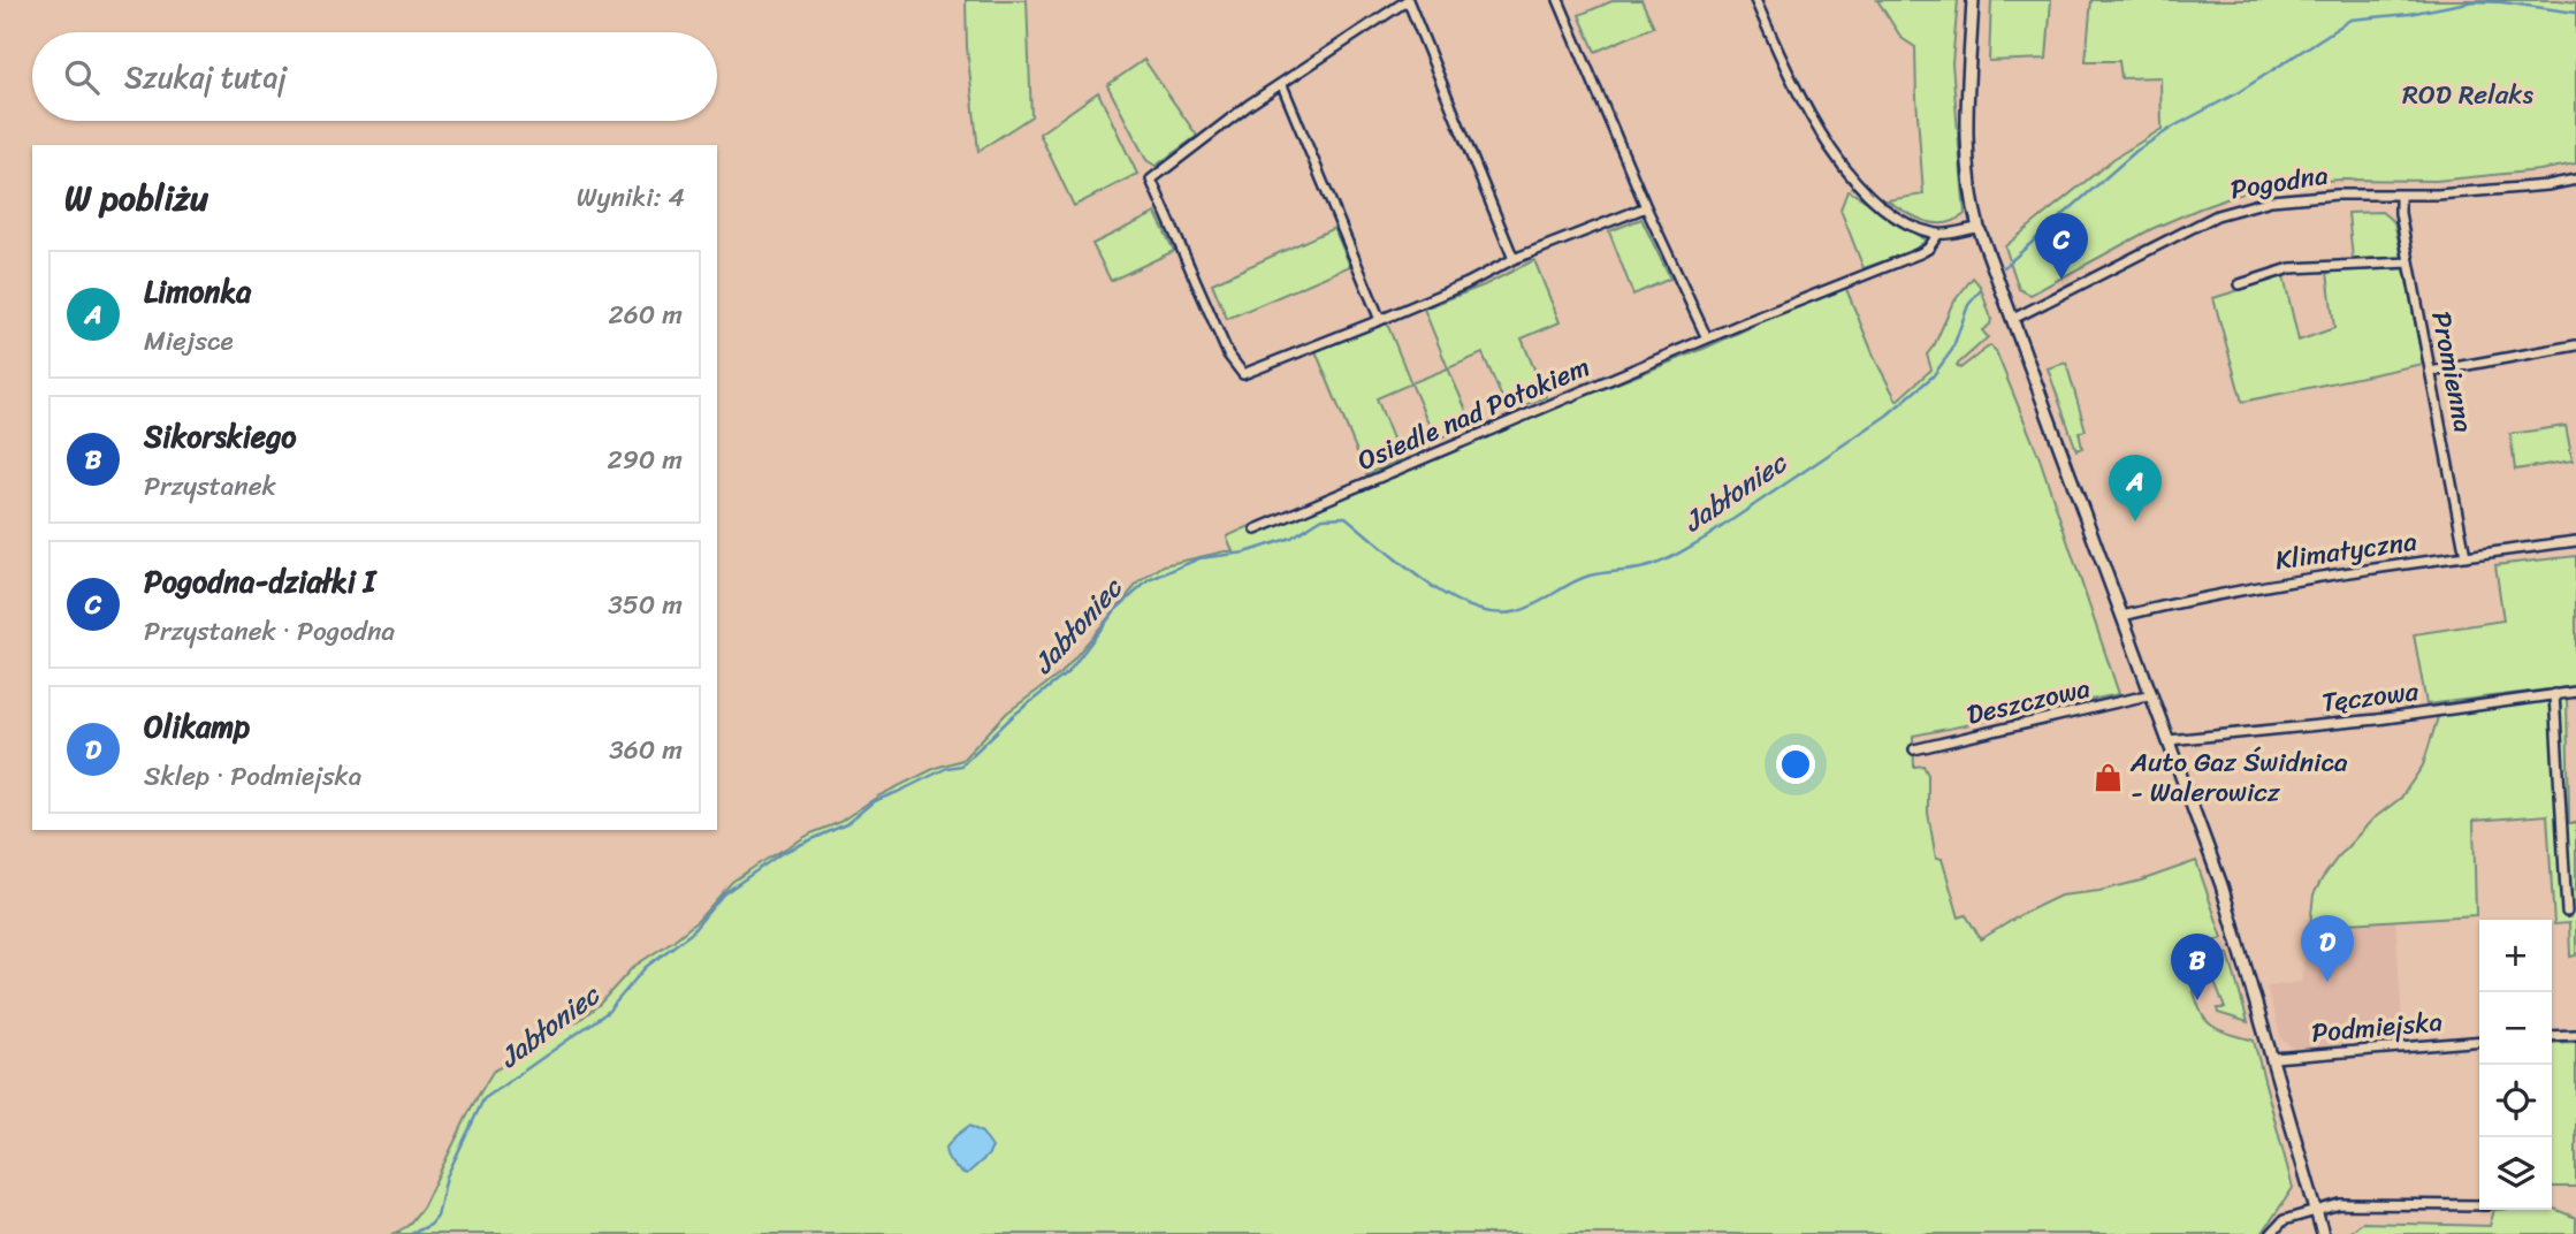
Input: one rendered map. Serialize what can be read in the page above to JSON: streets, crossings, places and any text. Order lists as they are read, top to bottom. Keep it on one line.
{"streets":{"street":["Pogodna","Promienna","Osiedle nad Potokiem","Klimatyczna","Tęczowa","Deszczowa","Podmiejska"]},"crossings":[["Pogodna","Promienna"],["Promienna","Klimatyczna"]],"water":["Jabłoniec"],"parks":["ROD Relaks"],"places":{"shop":["Auto Gaz Świdnica - Walerowicz"]},"page":{"search":"Szukaj tutaj","heading":["W pobliżu","Wyniki: 4"],"pins":["C","A","D","B"],"list":[{"mark":"A","name":"Limonka","note":"Miejsce","value":"260 m"},{"mark":"B","name":"Sikorskiego","note":"Przystanek","value":"290 m"},{"mark":"C","name":"Pogodna-działki I","note":"Przystanek · Pogodna","value":"350 m"},{"mark":"D","name":"Olikamp","note":"Sklep · Podmiejska","value":"360 m"}],"map_buttons":["+","−"]}}
